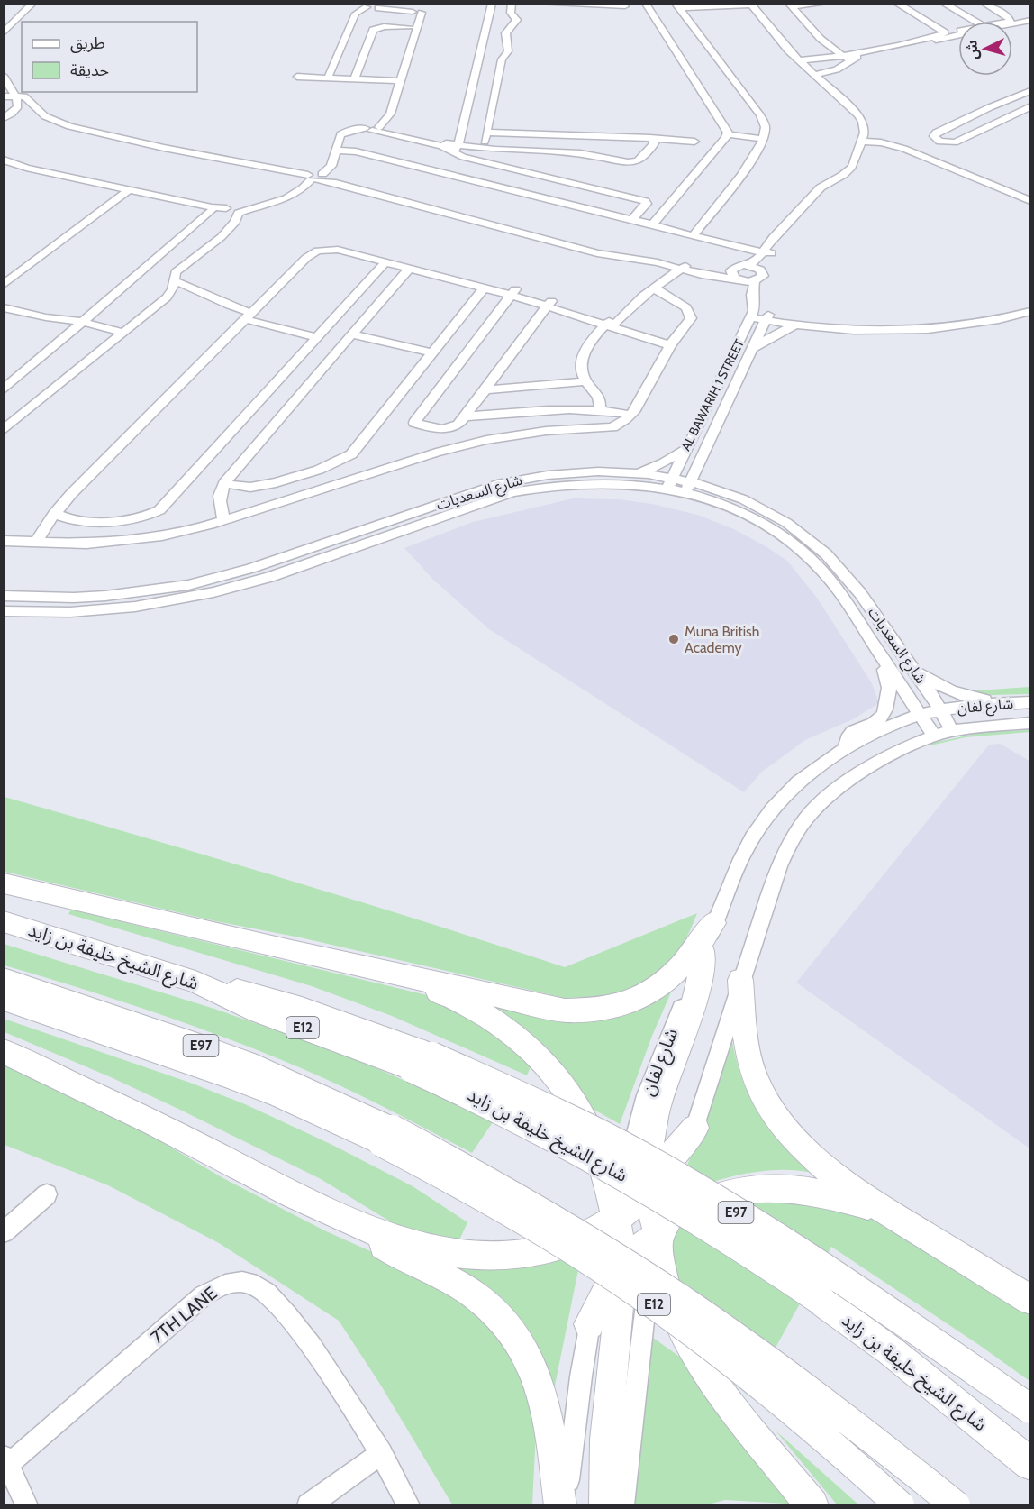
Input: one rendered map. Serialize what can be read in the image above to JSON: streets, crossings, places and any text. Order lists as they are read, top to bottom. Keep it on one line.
{"streets":{"highway":["شارع الشيخ خليفة بن زايد","E12","E97"],"street":["AL BAWARIH 1 STREET","شارع السعديات","شارع لفان","7TH LANE"]},"crossings":[["AL BAWARIH 1 STREET","شارع السعديات"],["شارع السعديات","شارع لفان"],["شارع الشيخ خليفة بن زايد","E97"],["E12","E97"]],"places":["Muna British Academy"],"legend":["طريق","حديقة"],"north":"left"}
